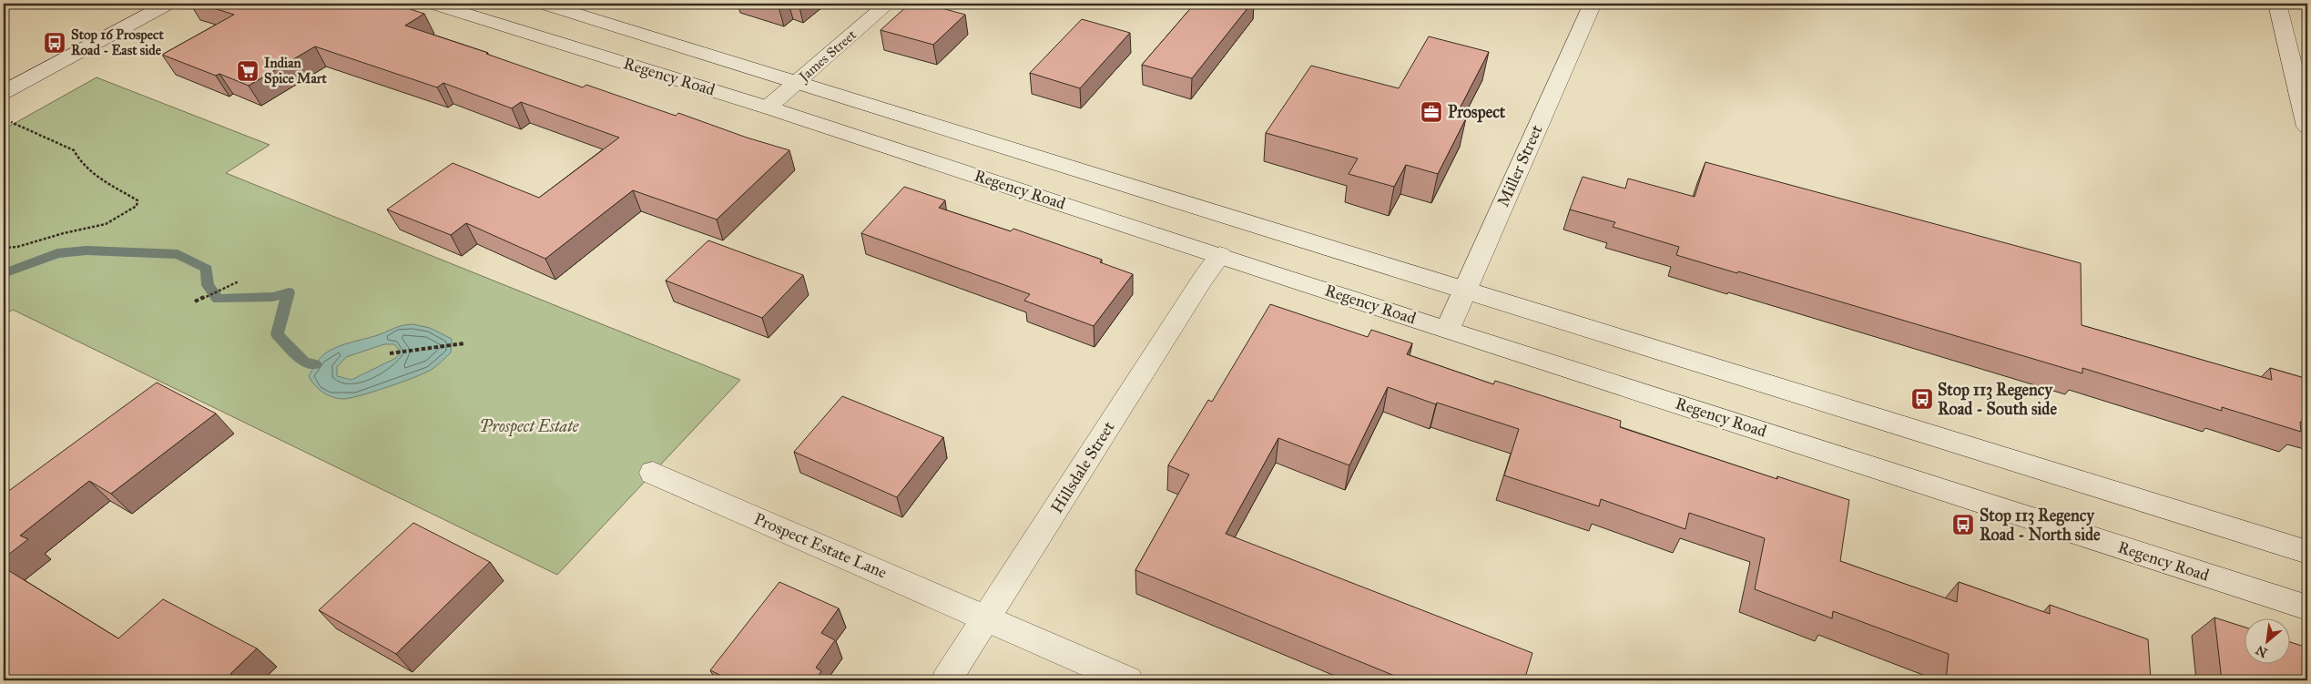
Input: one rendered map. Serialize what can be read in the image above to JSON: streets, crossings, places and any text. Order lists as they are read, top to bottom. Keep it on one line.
{"streets":{"main road":["James Street","Regency Road","Miller Street","Hillsdale Street","Prospect Estate Lane"]},"crossings":[["James Street","Regency Road"],["Regency Road","Miller Street"],["Regency Road","Hillsdale Street"],["Hillsdale Street","Prospect Estate Lane"]],"parks":["Prospect Estate"],"places":{"bus stop":["Stop 16 Prospect Road - East side","Stop 113 Regency Road - South side","Stop 113 Regency Road - North side"],"supermarket":["Indian Spice Mart"],"office":["Prospect"]},"north":"bottom left"}
